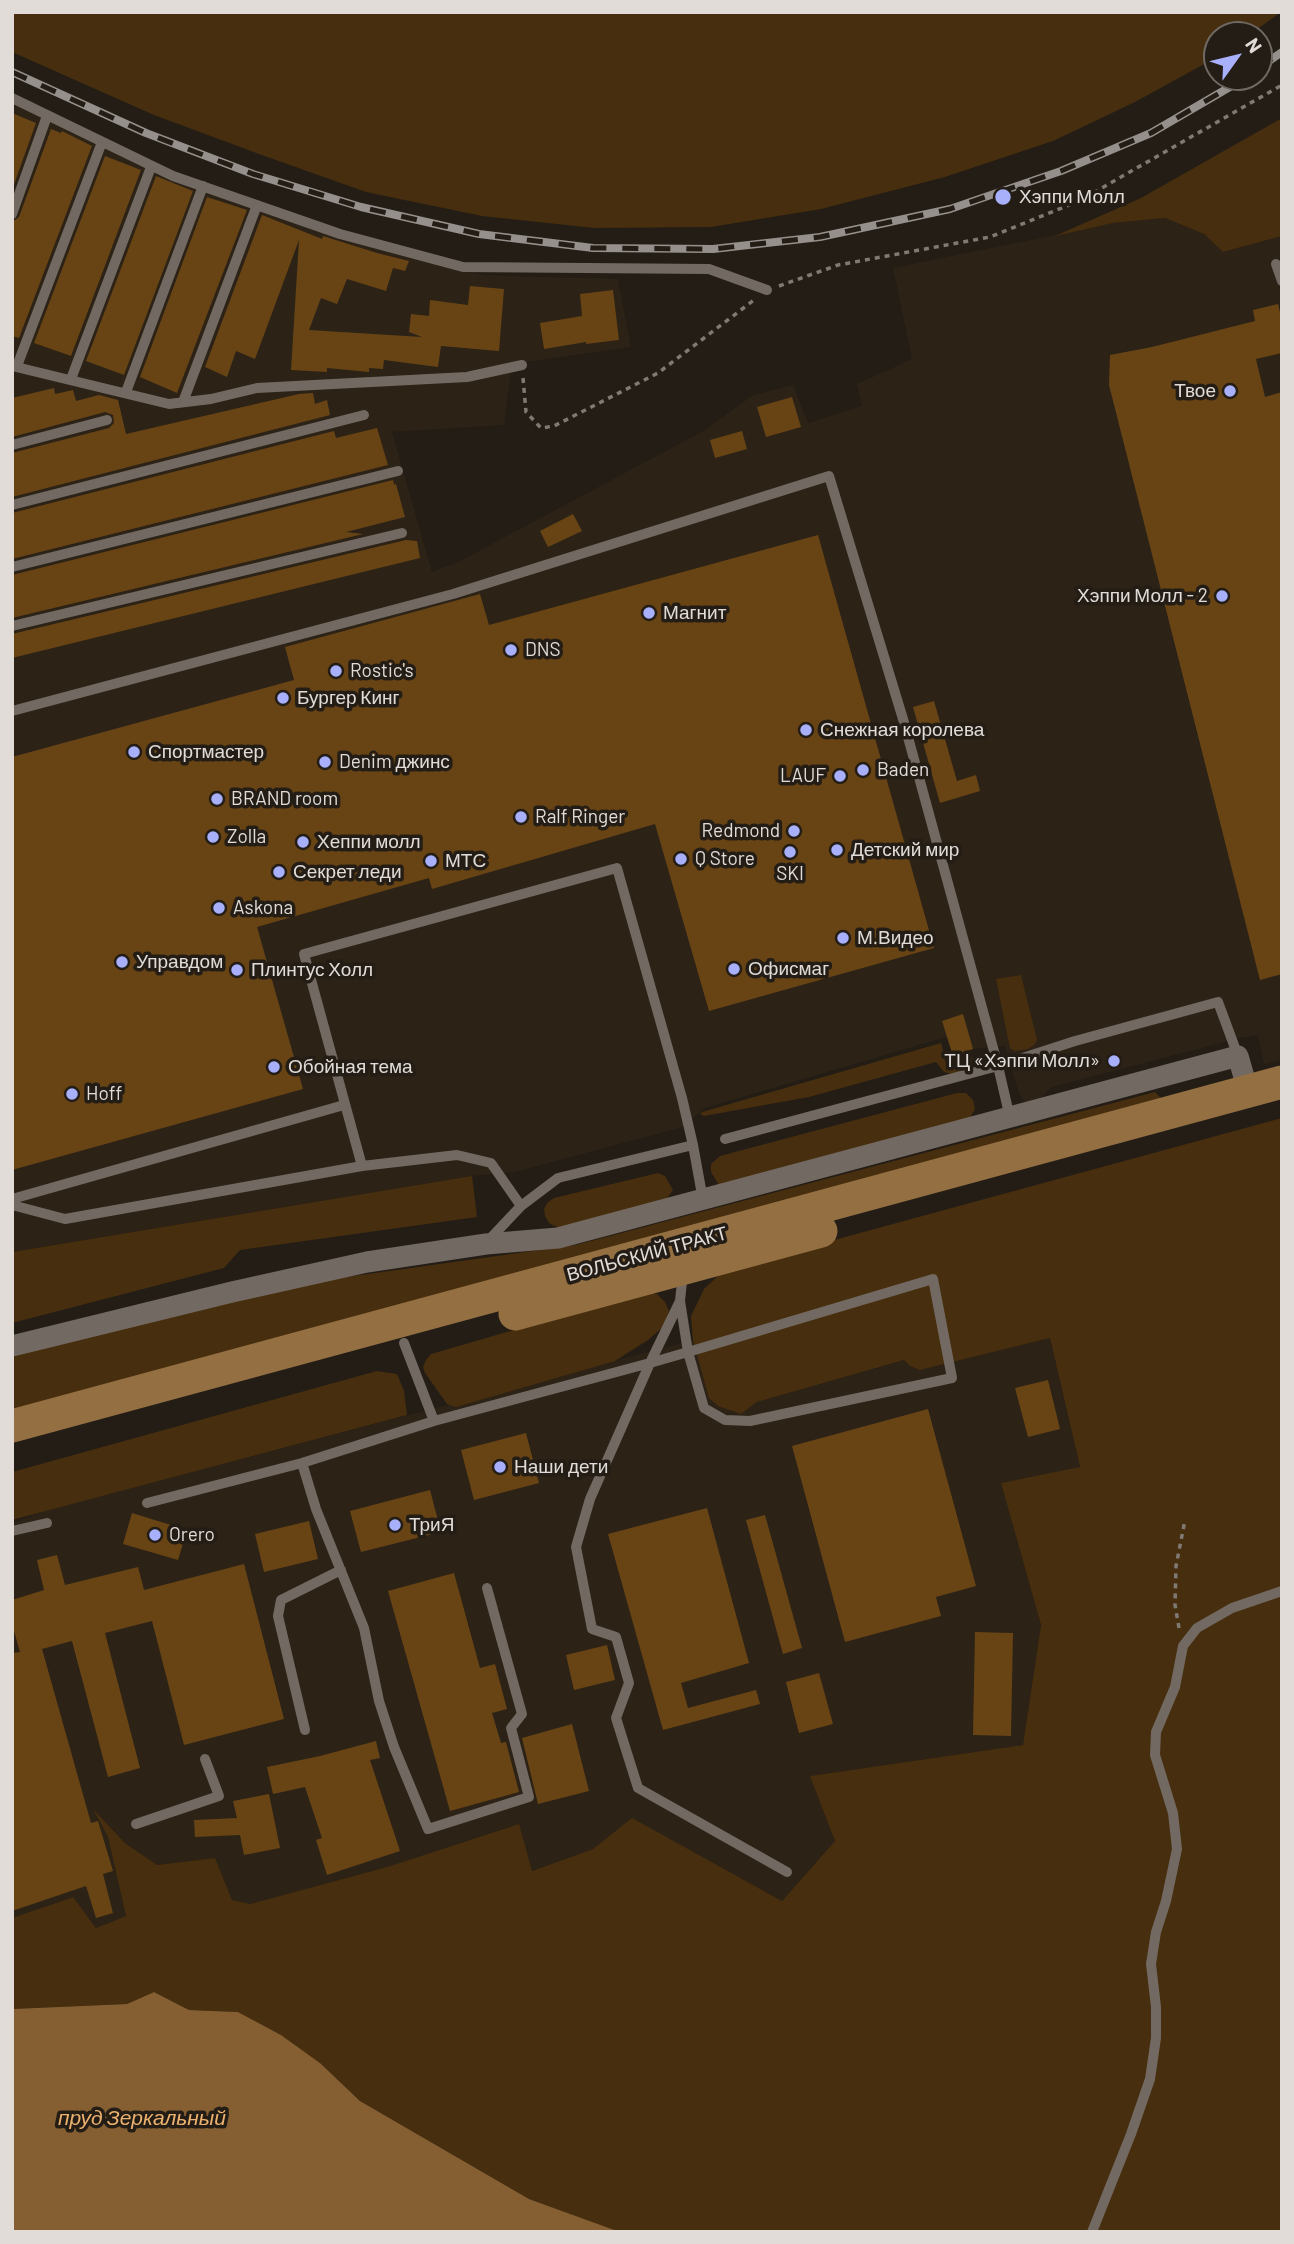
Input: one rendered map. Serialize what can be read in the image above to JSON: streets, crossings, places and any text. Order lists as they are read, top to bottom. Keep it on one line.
{"streets":{"main road":["ВОЛЬСКИЙ ТРАКТ"]},"water":["пруд Зеркальный"],"places":["Хэппи Молл","Твое","Хэппи Молл - 2","Магнит","DNS","Rostic's","Бургер Кинг","Снежная королева","Спортмастер","Denim джинс","Baden","LAUF","BRAND room","Ralf Ringer","Redmond","Zolla","Хеппи молл","Детский мир","SKI","Q Store","МТС","Секрет леди","Askona","М.Видео","Управдом","Офисмаг","Плинтус Холл","ТЦ «Хэппи Молл»","Обойная тема","Hoff","Наши дети","ТриЯ","Orero"],"north":"top right"}
